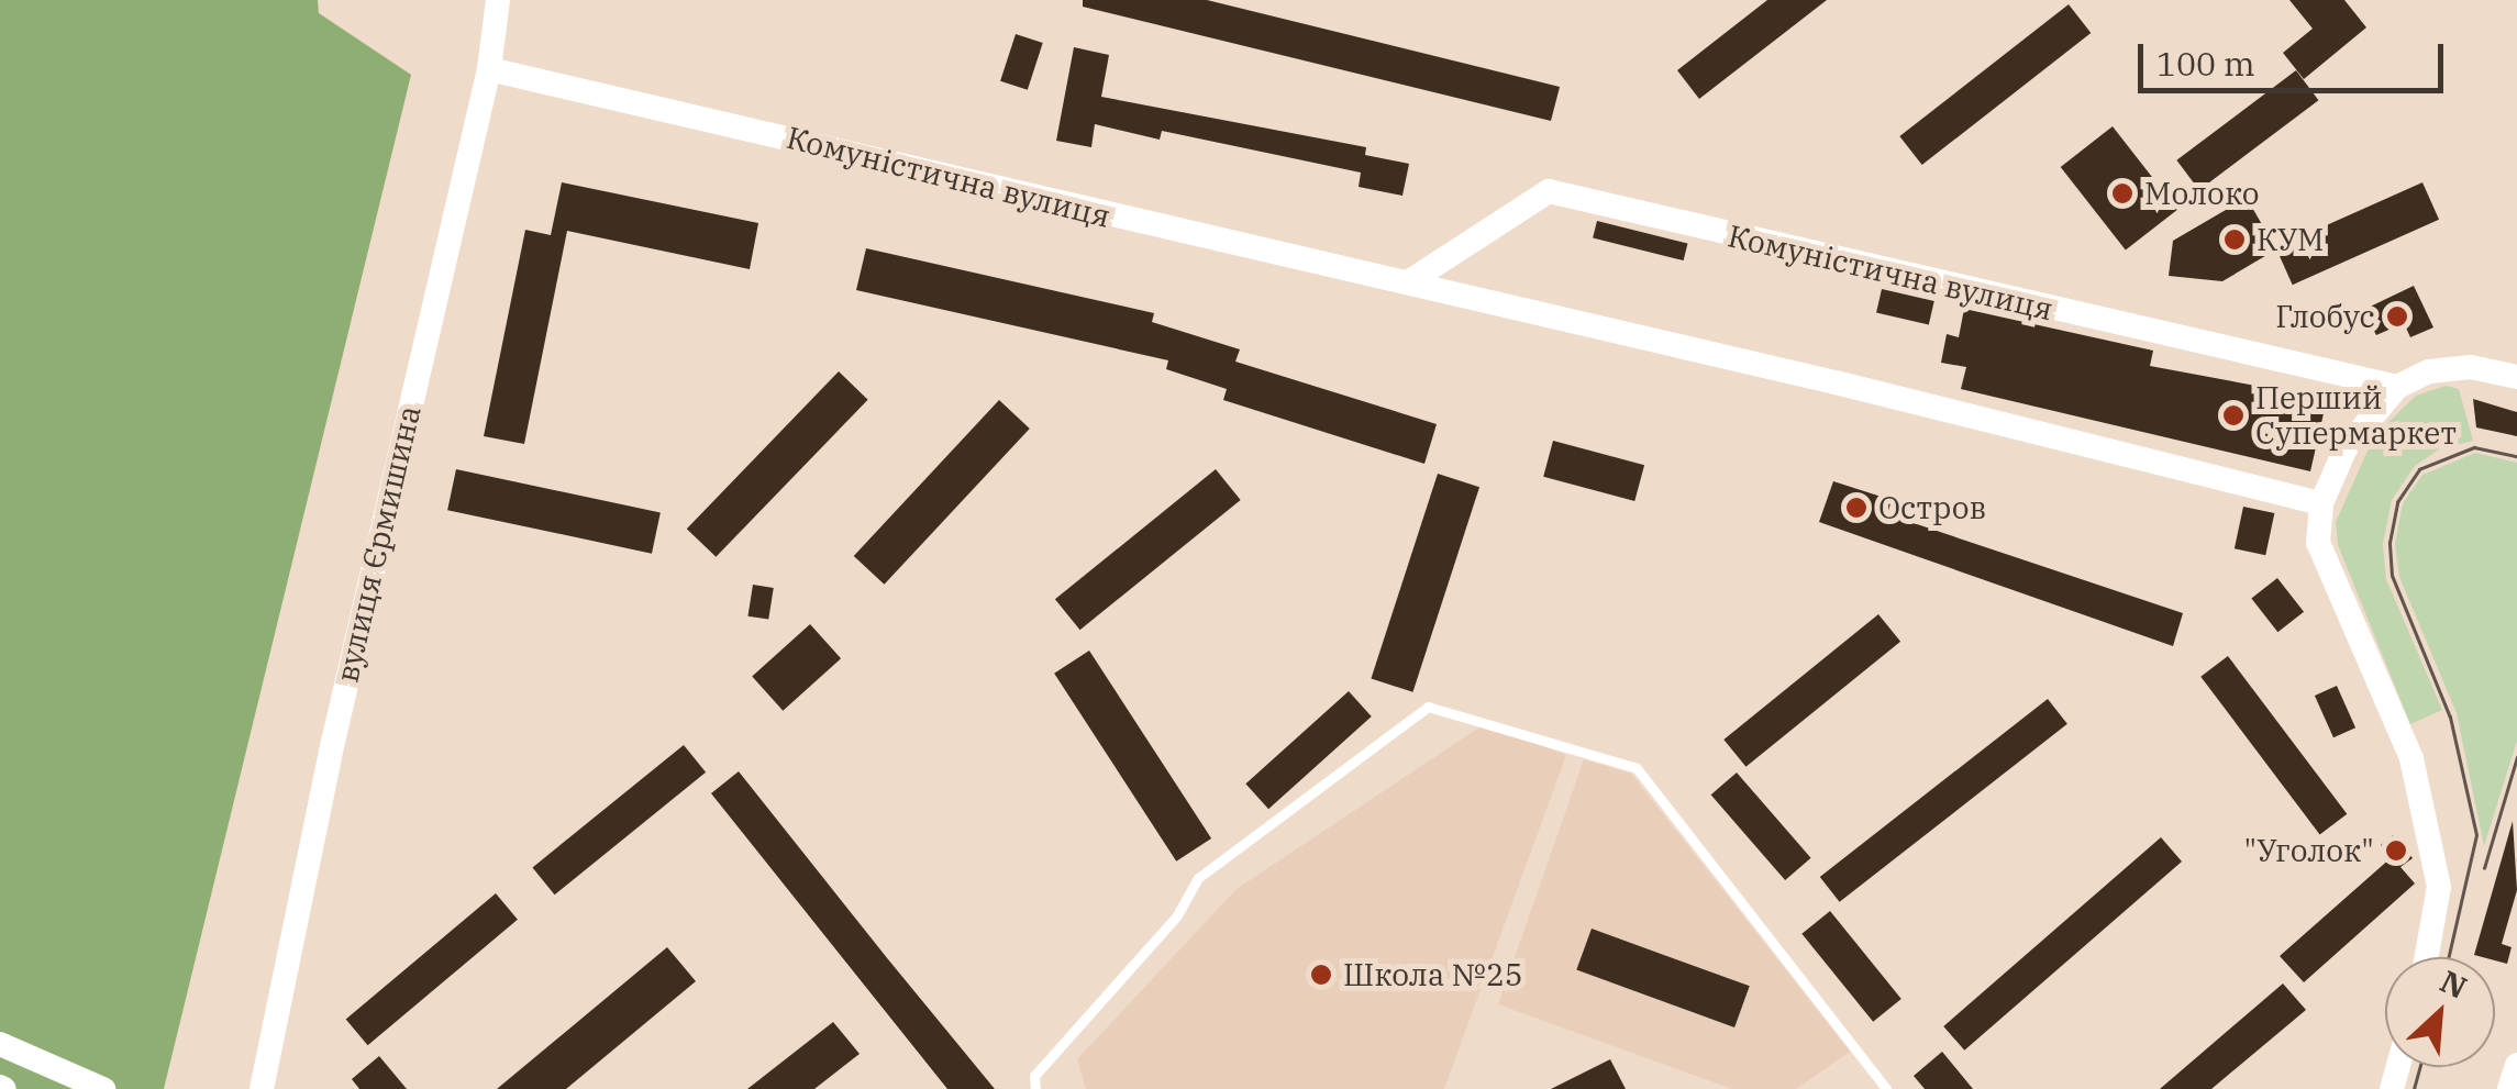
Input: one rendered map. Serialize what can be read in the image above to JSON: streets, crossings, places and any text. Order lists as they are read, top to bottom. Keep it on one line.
{"streets":{"street":["Комуністична вулиця","вулиця Єрмишина"]},"crossings":[["Комуністична вулиця","вулиця Єрмишина"]],"places":["Молоко","КУМ","Глобус","Перший Супермаркет","Остров","\"Уголок\"","Школа №25"],"scale_bar":"100 m","north":"top right"}
